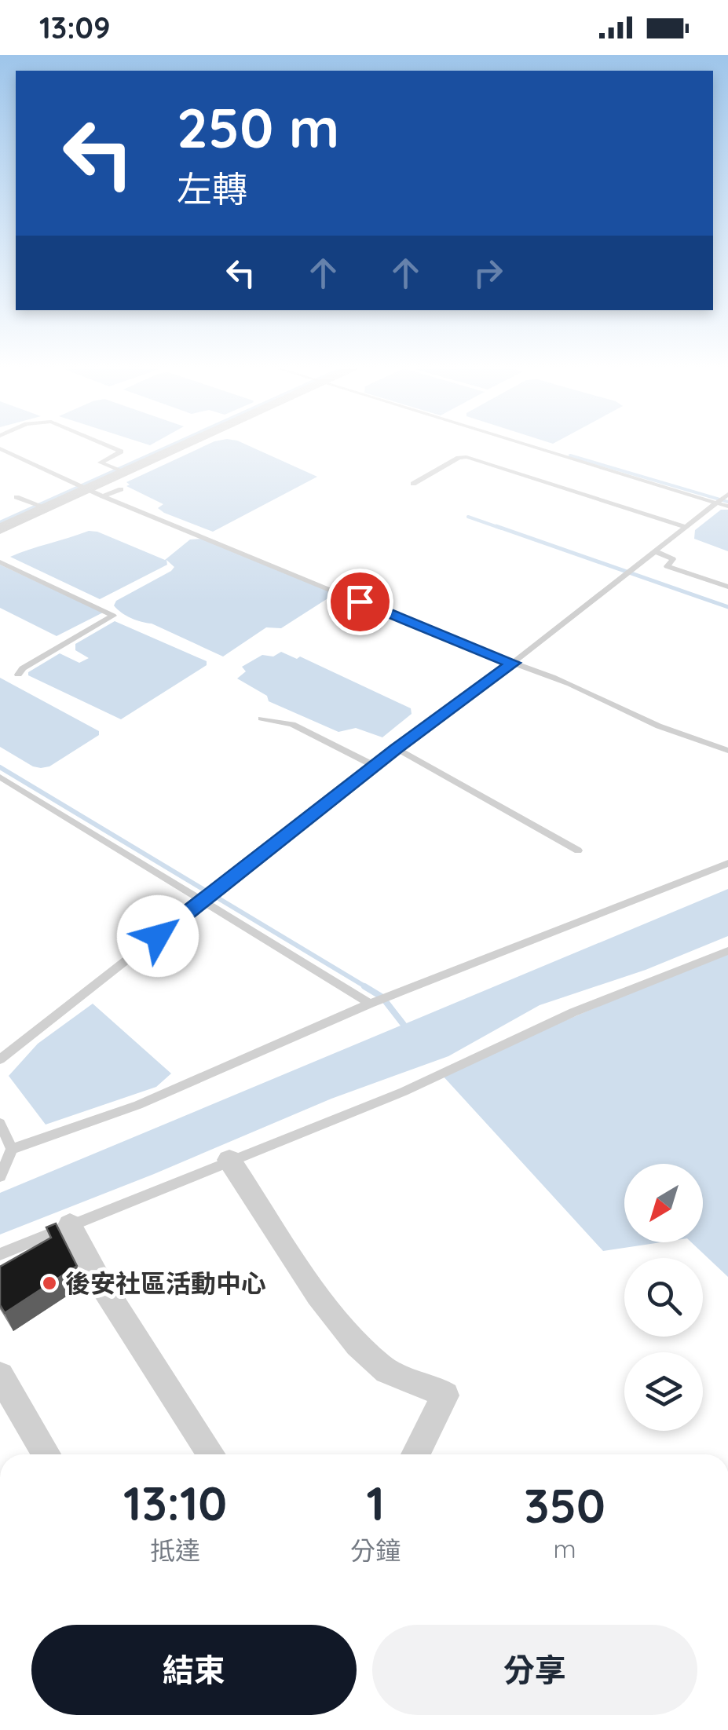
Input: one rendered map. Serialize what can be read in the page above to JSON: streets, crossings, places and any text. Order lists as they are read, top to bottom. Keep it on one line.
{"places":["後安社區活動中心"],"north":"bottom left","page":{"status":"13:09","turn":["250 m","左轉"],"eta":["13:10","抵達","1","分鐘","350","m"],"buttons":["結束","分享"]}}
